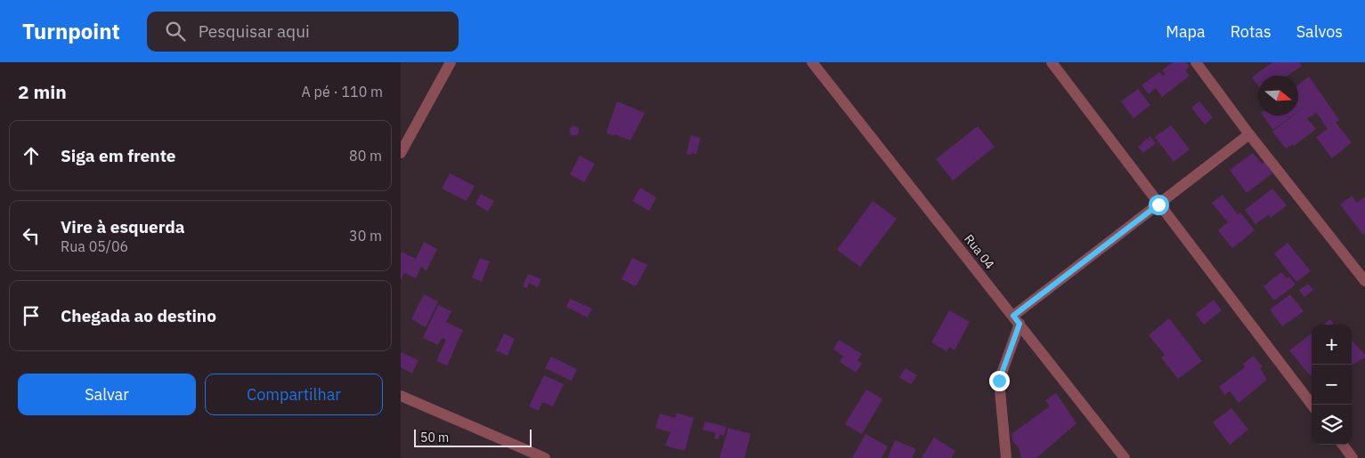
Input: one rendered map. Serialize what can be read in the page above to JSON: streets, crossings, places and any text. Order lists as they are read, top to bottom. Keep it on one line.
{"streets":{"street":["Rua 04"]},"scale_bar":"50 m","north":"right","page":{"header":"Turnpoint","search":"Pesquisar aqui","nav":["Mapa","Rotas","Salvos"],"heading":["2 min","A pé · 110 m"],"list":[["Siga em frente","80 m"],["Vire à esquerda","Rua 05/06","30 m"],"Chegada ao destino"],"map_buttons":["+","−"],"buttons":["Salvar","Compartilhar"],"scale":"50 m"}}
